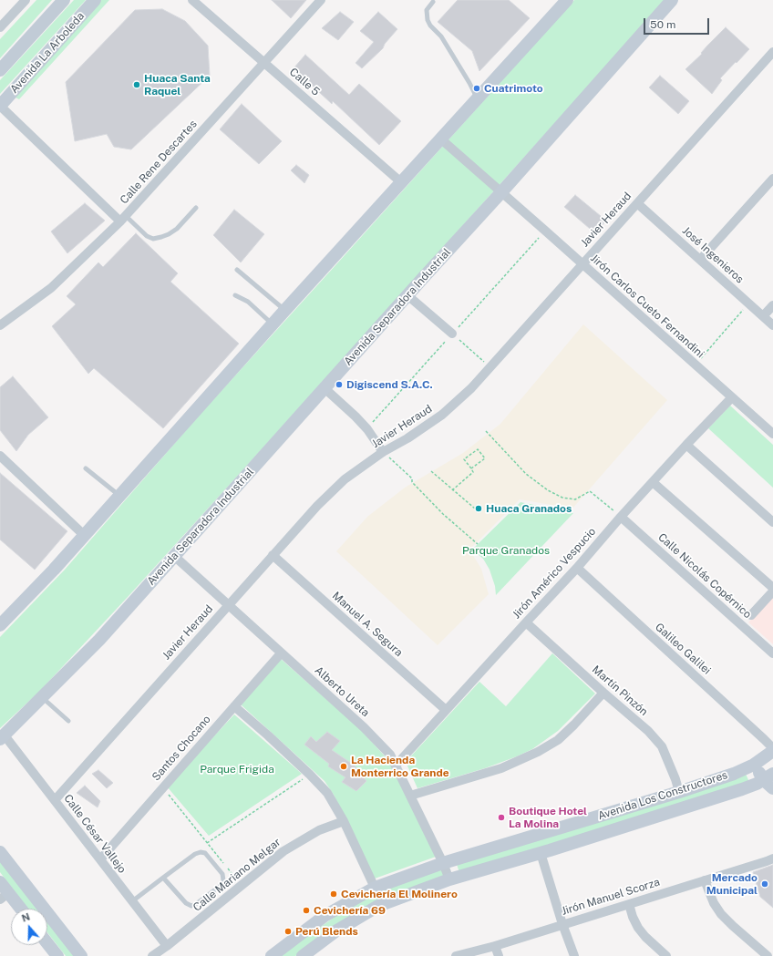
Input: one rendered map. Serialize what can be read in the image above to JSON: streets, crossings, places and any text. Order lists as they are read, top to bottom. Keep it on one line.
{"streets":{"main road":["Avenida La Arboleda","Avenida Separadora Industrial","Avenida Los Constructores"],"street":["Calle 5","Calle Rene Descartes","Javier Heraud","José Ingenieros","Jirón Carlos Cueto Fernandini","Jirón Américo Vespucio","Calle Nicolás Copérnico","Manuel A. Segura","Galileo Galilei","Martín Pinzón","Alberto Ureta","Santos Chocano","Calle César Vallejo","Calle Mariano Melgar","Jirón Manuel Scorza"]},"crossings":[["Calle 5","Calle Rene Descartes"],["Javier Heraud","José Ingenieros"],["Javier Heraud","Jirón Carlos Cueto Fernandini"],["Javier Heraud","Manuel A. Segura"],["Javier Heraud","Alberto Ureta"],["Javier Heraud","Calle César Vallejo"],["Jirón Carlos Cueto Fernandini","Avenida Separadora Industrial"],["Jirón Carlos Cueto Fernandini","Jirón Américo Vespucio"],["Avenida Separadora Industrial","Alberto Ureta"],["Avenida Separadora Industrial","Calle César Vallejo"],["Jirón Américo Vespucio","Calle Nicolás Copérnico"],["Jirón Américo Vespucio","Manuel A. Segura"],["Jirón Américo Vespucio","Galileo Galilei"],["Jirón Américo Vespucio","Martín Pinzón"],["Jirón Américo Vespucio","Alberto Ureta"],["Martín Pinzón","Avenida Los Constructores"],["Alberto Ureta","Santos Chocano"],["Alberto Ureta","Avenida Los Constructores"],["Santos Chocano","Calle César Vallejo"],["Calle César Vallejo","Calle Mariano Melgar"]],"parks":["Parque Granados","Parque Frigida"],"places":["Huaca Santa Raquel","Cuatrimoto","Digiscend S.A.C.","Huaca Granados","La Hacienda Monterrico Grande","Boutique Hotel La Molina","Mercado Municipal","Cevichería El Molinero","Cevichería 69","Perú Blends"],"scale_bar":"50 m","north":"top"}
